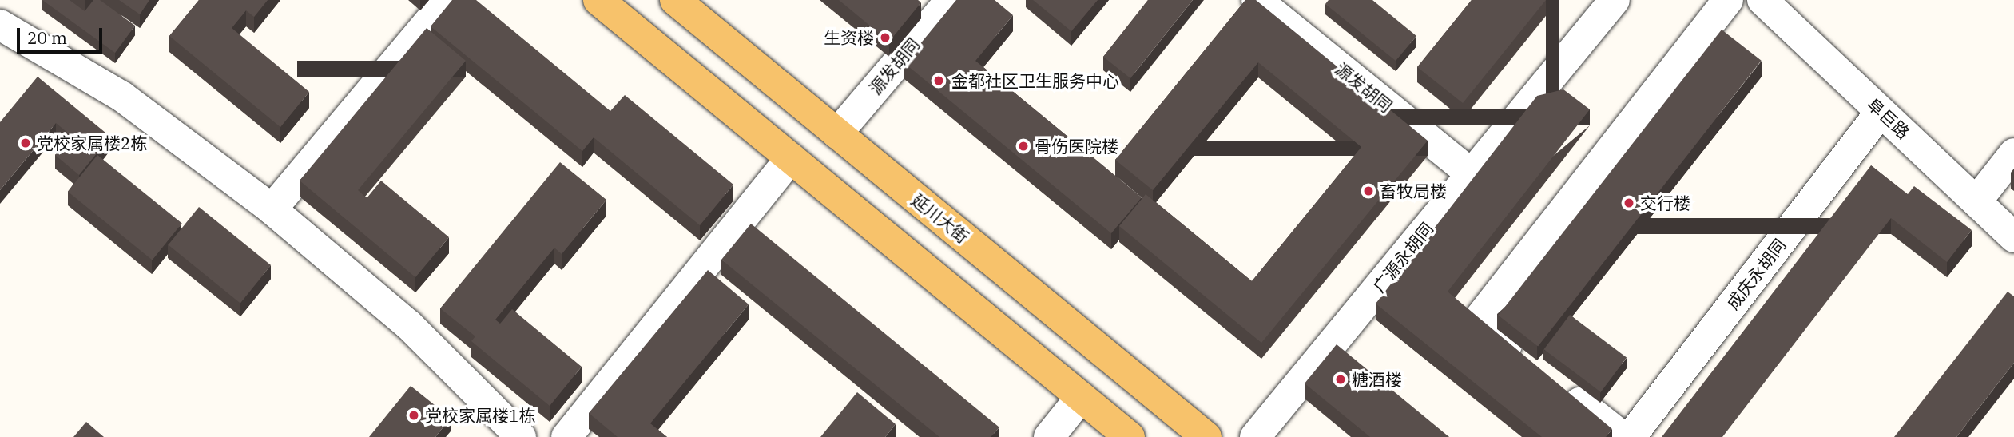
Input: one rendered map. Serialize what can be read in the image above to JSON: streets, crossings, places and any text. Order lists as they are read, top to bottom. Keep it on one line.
{"streets":{"main road":["延川大街"],"street":["源发胡同","阜巨路","广源永胡同","成庆永胡同"]},"crossings":[["源发胡同","延川大街"],["源发胡同","广源永胡同"],["阜巨路","成庆永胡同"]],"places":["生资楼","金都社区卫生服务中心","党校家属楼2栋","骨伤医院楼","畜牧局楼","交行楼","糖酒楼","党校家属楼1栋"],"scale_bar":"20 m"}
